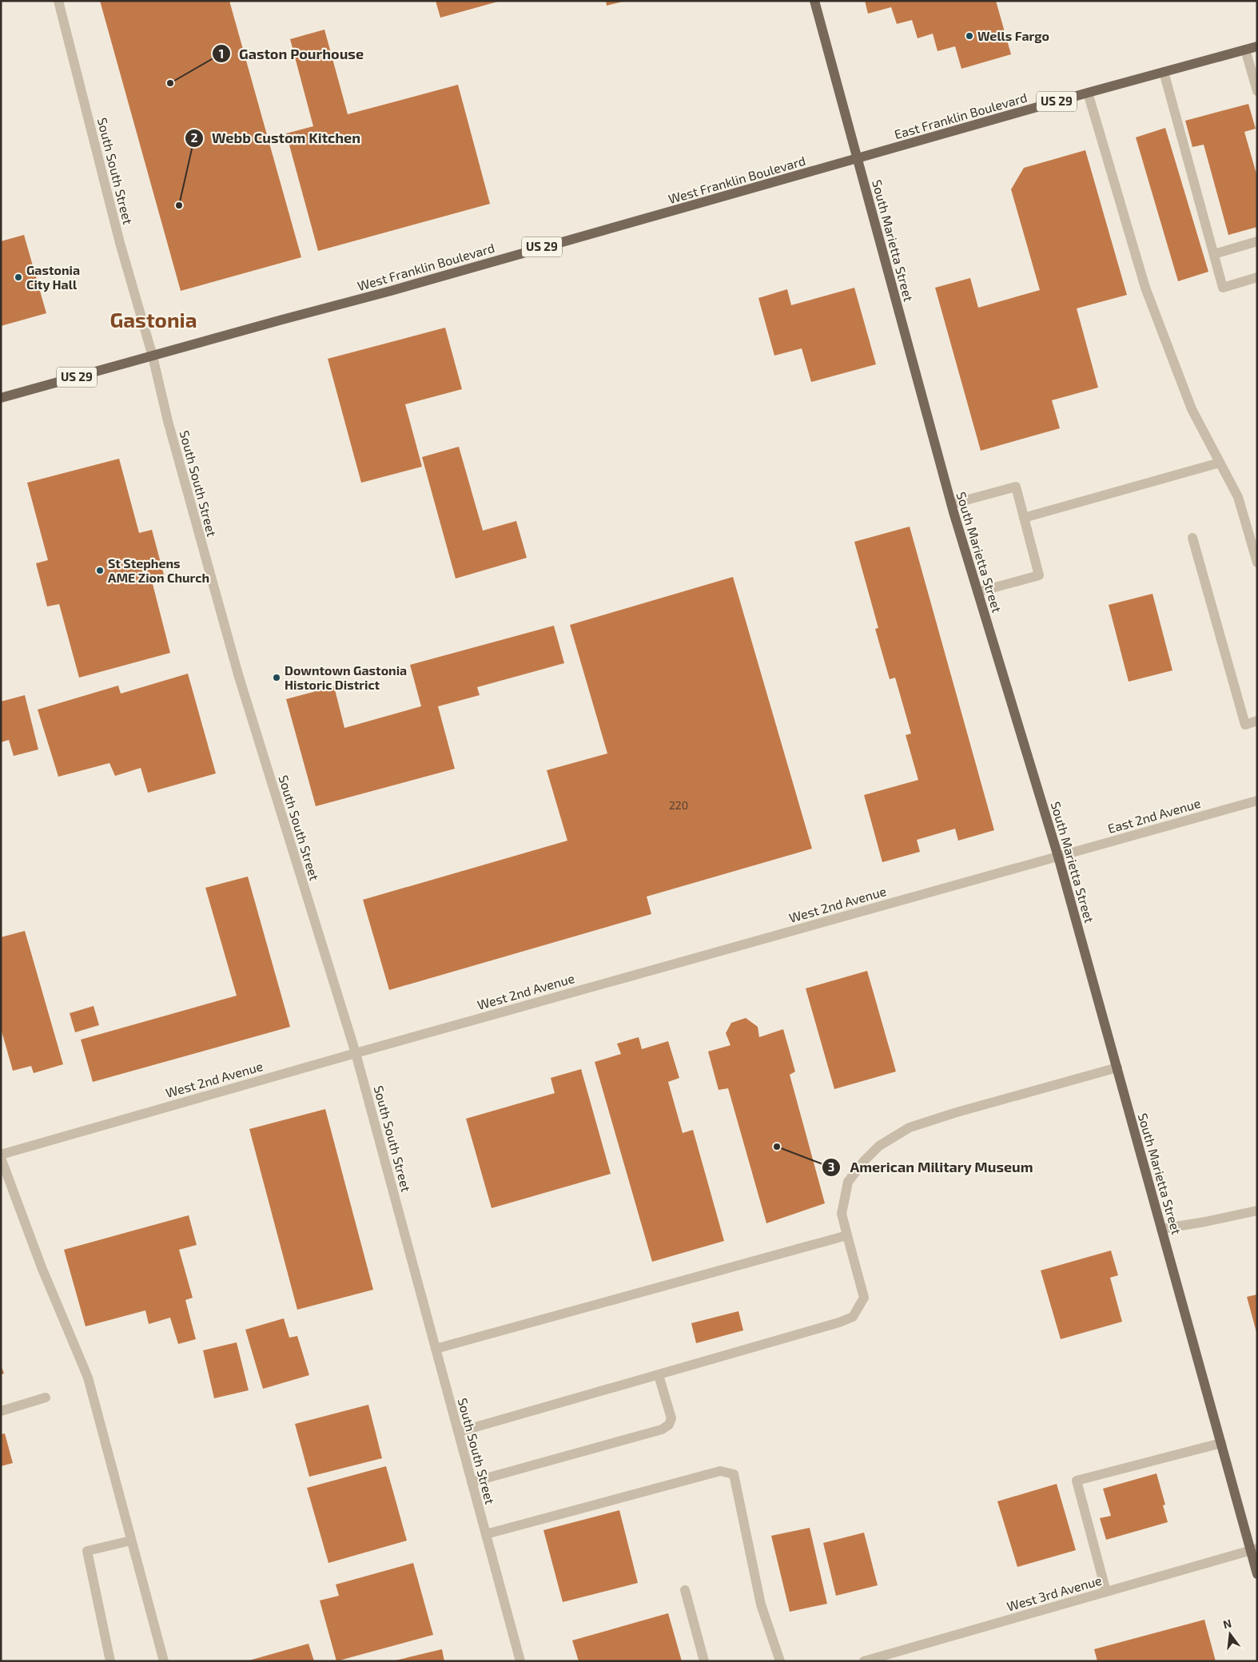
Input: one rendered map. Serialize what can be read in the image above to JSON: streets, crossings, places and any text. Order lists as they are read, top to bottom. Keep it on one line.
{"streets":{"main road":["US 29","East Franklin Boulevard","West Franklin Boulevard","South Marietta Street"],"street":["South South Street","East 2nd Avenue","West 2nd Avenue","West 3rd Avenue"]},"crossings":[["East Franklin Boulevard","West Franklin Boulevard"],["East Franklin Boulevard","South Marietta Street"],["South South Street","West Franklin Boulevard"],["South South Street","West 2nd Avenue"],["West Franklin Boulevard","South Marietta Street"],["South Marietta Street","East 2nd Avenue"],["South Marietta Street","West 2nd Avenue"],["South Marietta Street","West 3rd Avenue"],["East 2nd Avenue","West 2nd Avenue"]],"districts":["Gastonia"],"places":["Wells Fargo","Gaston Pourhouse","Webb Custom Kitchen","Gastonia City Hall","St Stephens AME Zion Church","Downtown Gastonia Historic District","American Military Museum"],"house_numbers":["220"],"north":"top"}
